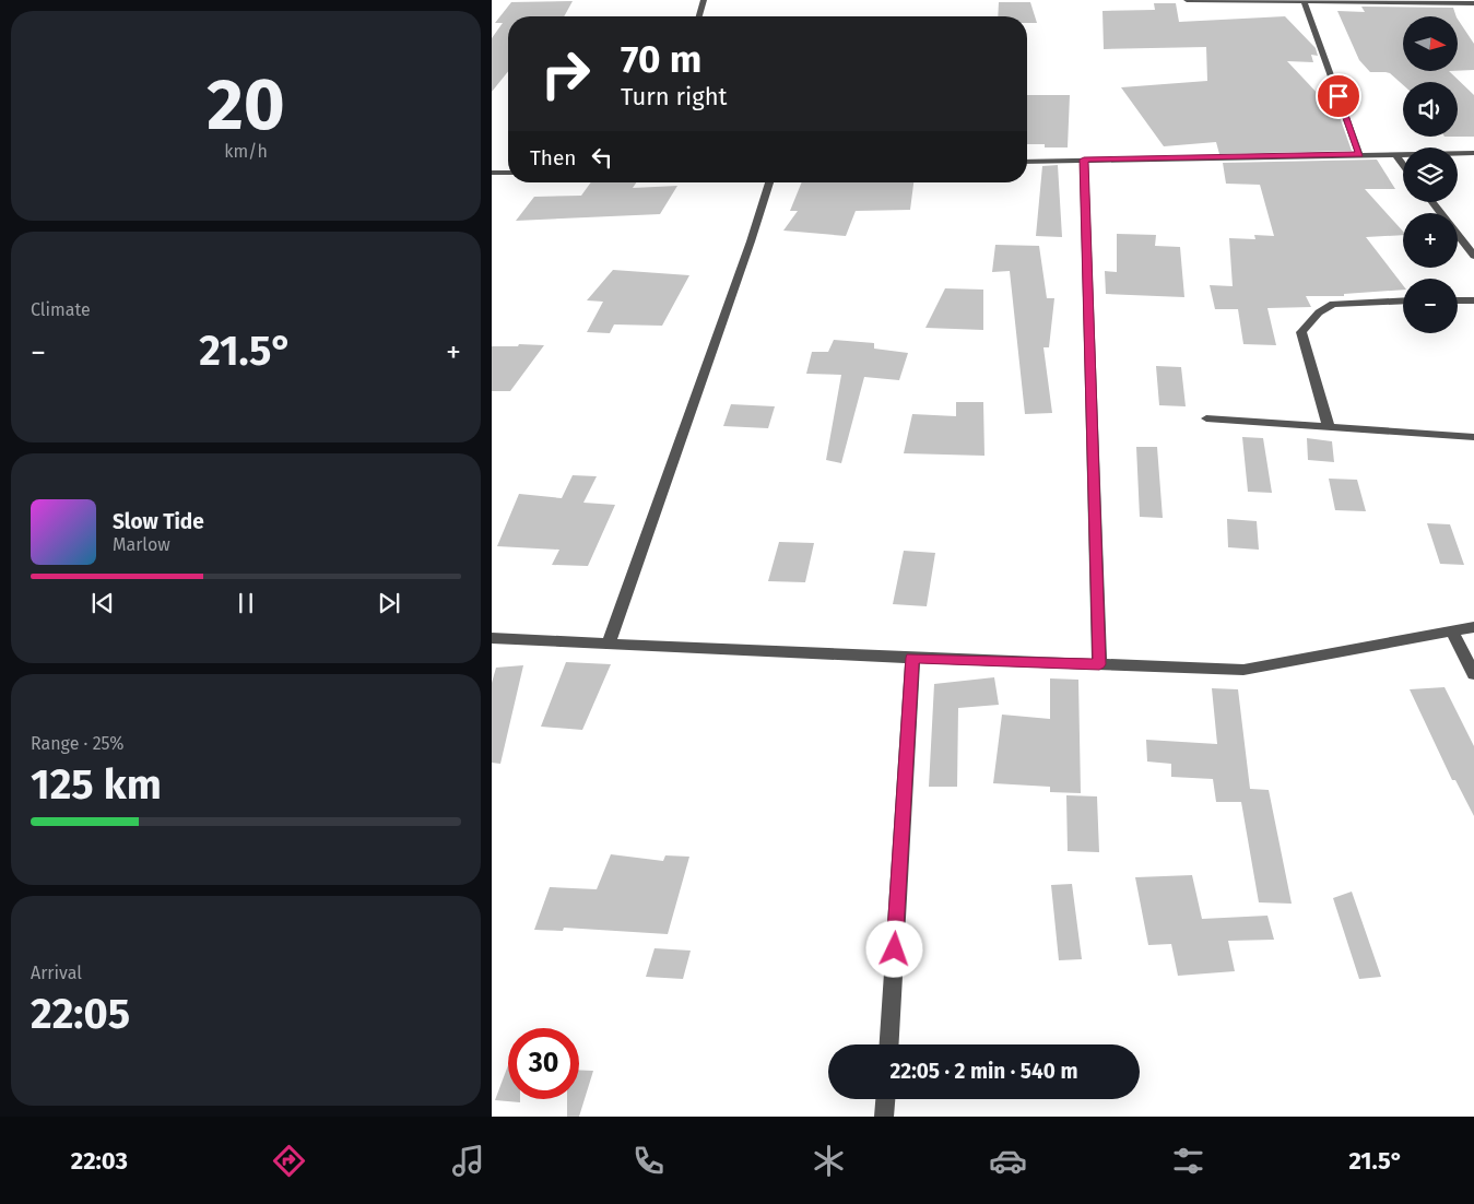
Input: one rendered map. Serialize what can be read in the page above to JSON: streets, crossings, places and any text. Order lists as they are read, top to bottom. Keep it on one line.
{"north":"right","page":{"tile":[["20","km/h"],"Climate",["Range · 25%","125 km"],["Arrival","22:05"]],"map_buttons":["+","−"],"turn":["70 m","Turn right"],"then":"Then","heat":["−","21.5°","+"],"song":["Slow Tide","Marlow"],"limit":"30","trip":"22:05 · 2 min · 540 m","tabs":["22:03","21.5°"]}}
